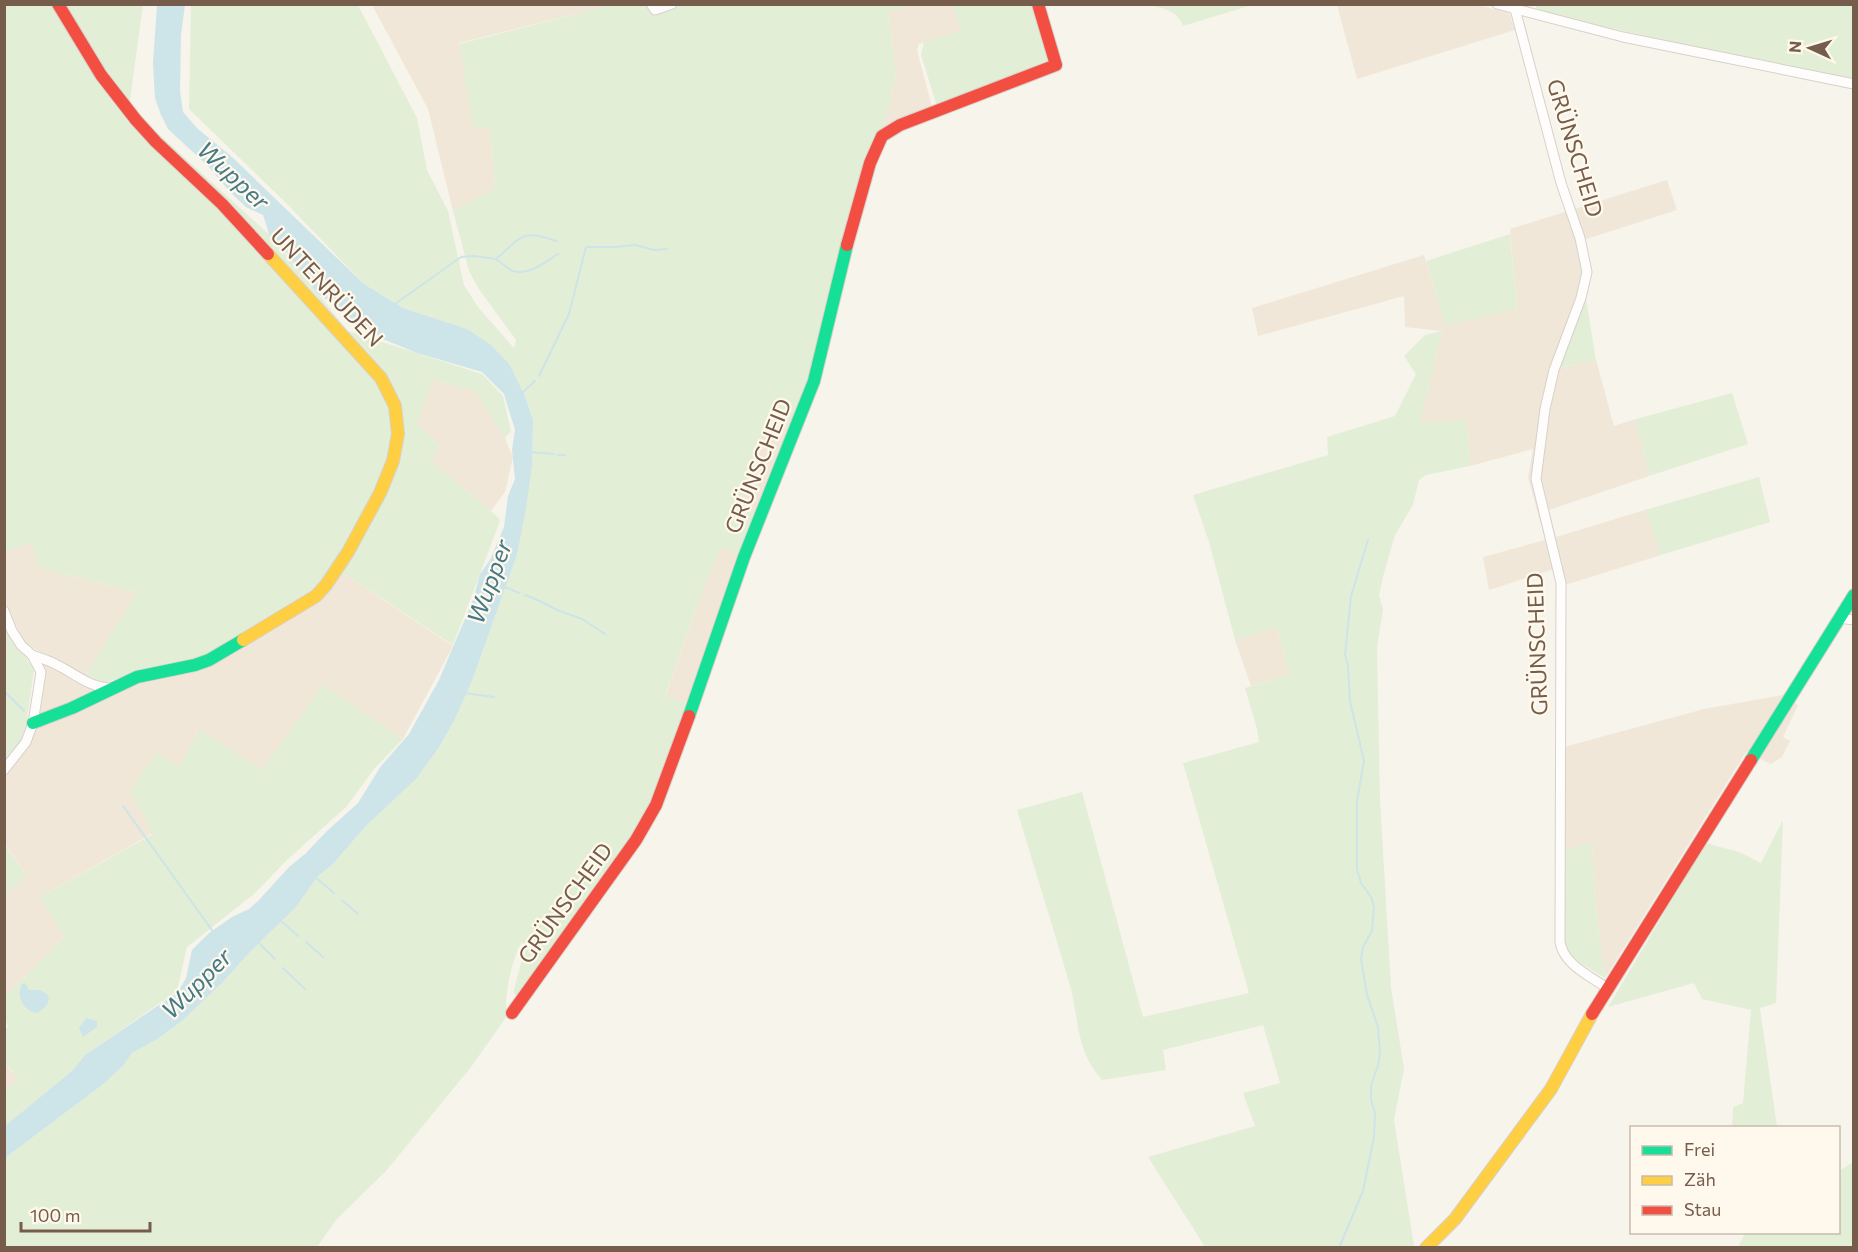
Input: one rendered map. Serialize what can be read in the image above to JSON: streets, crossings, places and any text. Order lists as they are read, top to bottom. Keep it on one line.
{"streets":{"street":["GRÜNSCHEID","UNTENRÜDEN"]},"water":["Wupper"],"legend":["Frei","Zäh","Stau"],"scale_bar":"100 m","north":"left"}
